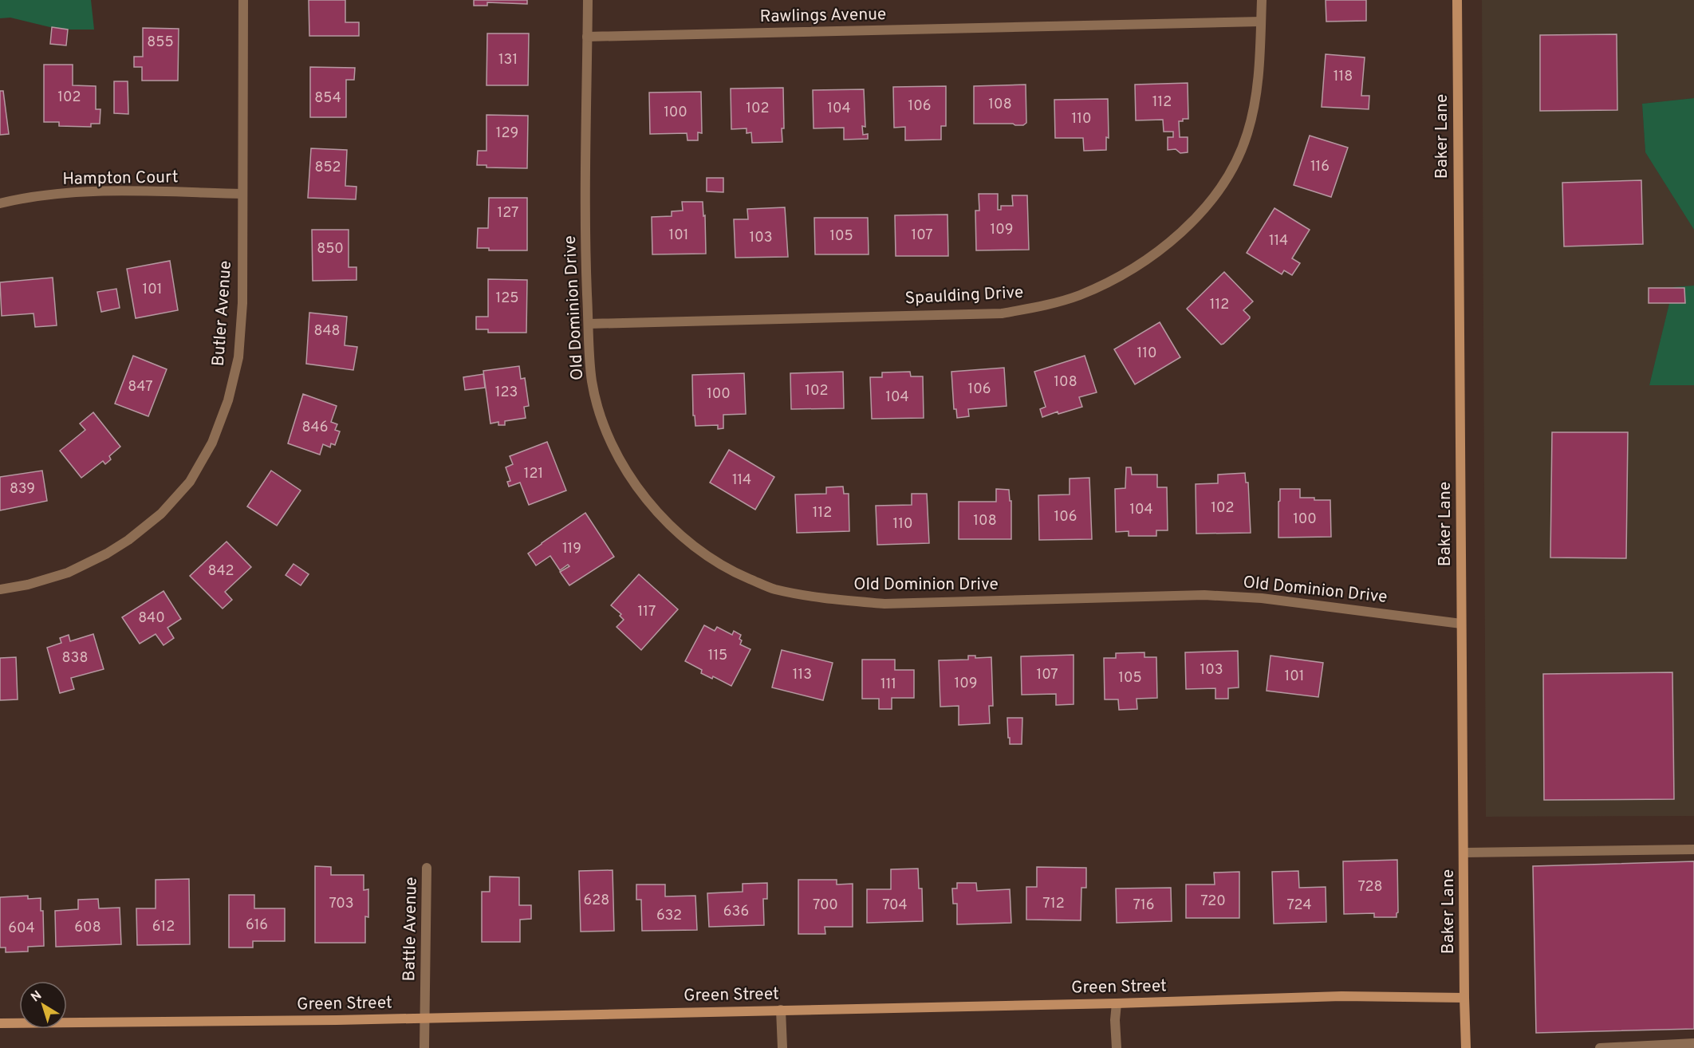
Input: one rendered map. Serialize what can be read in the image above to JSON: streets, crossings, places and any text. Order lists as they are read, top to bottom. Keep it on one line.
{"streets":{"street":["Rawlings Avenue","Baker Lane","Hampton Court","Spaulding Drive","Old Dominion Drive","Butler Avenue","Battle Avenue","Green Street"]},"crossings":[["Rawlings Avenue","Spaulding Drive"],["Rawlings Avenue","Old Dominion Drive"],["Baker Lane","Old Dominion Drive"],["Baker Lane","Green Street"],["Hampton Court","Butler Avenue"],["Spaulding Drive","Old Dominion Drive"],["Battle Avenue","Green Street"]],"house_numbers":["855","131","118","102","854","112","108","106","102","104","100","110","129","116","852","127","109","101","107","105","103","114","850","101","125","112","848","110","108","847","106","102","123","100","104","846","121","114","839","102","104","112","106","100","108","110","119","842","117","840","115","838","103","113","107","101","105","109","111","728","628","720","703","712","700","704","716","724","636","632","616","612","608","604"],"north":"top left"}
